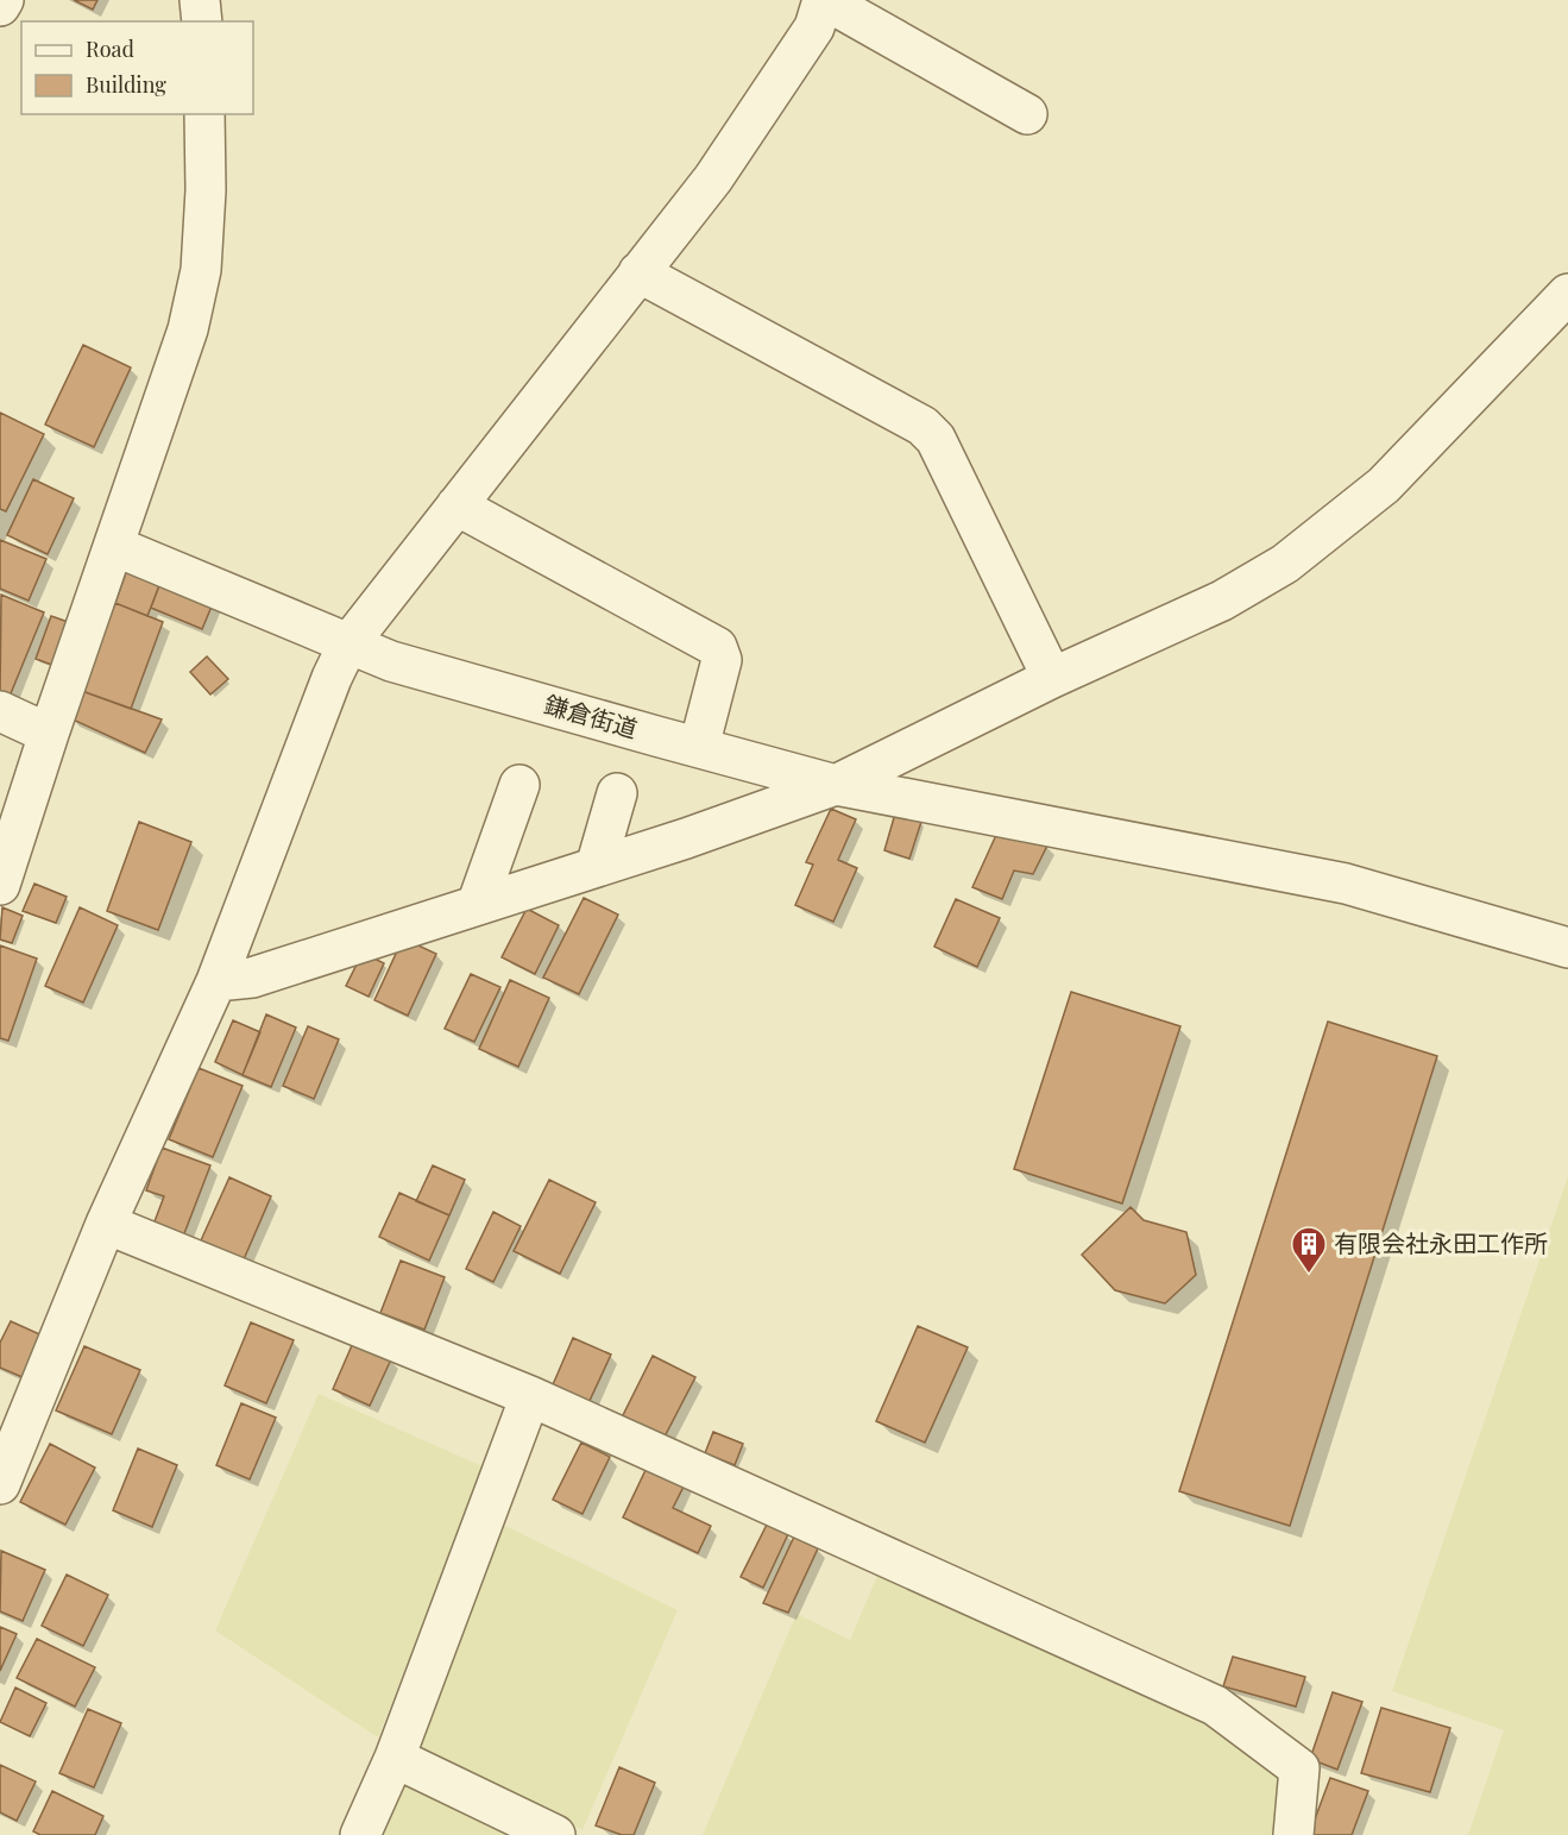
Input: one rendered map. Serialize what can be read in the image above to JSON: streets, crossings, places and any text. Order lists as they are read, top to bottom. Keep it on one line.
{"streets":{"street":["鎌倉街道"]},"places":{"building":["有限会社永田工作所"]},"legend":["Road","Building"]}
